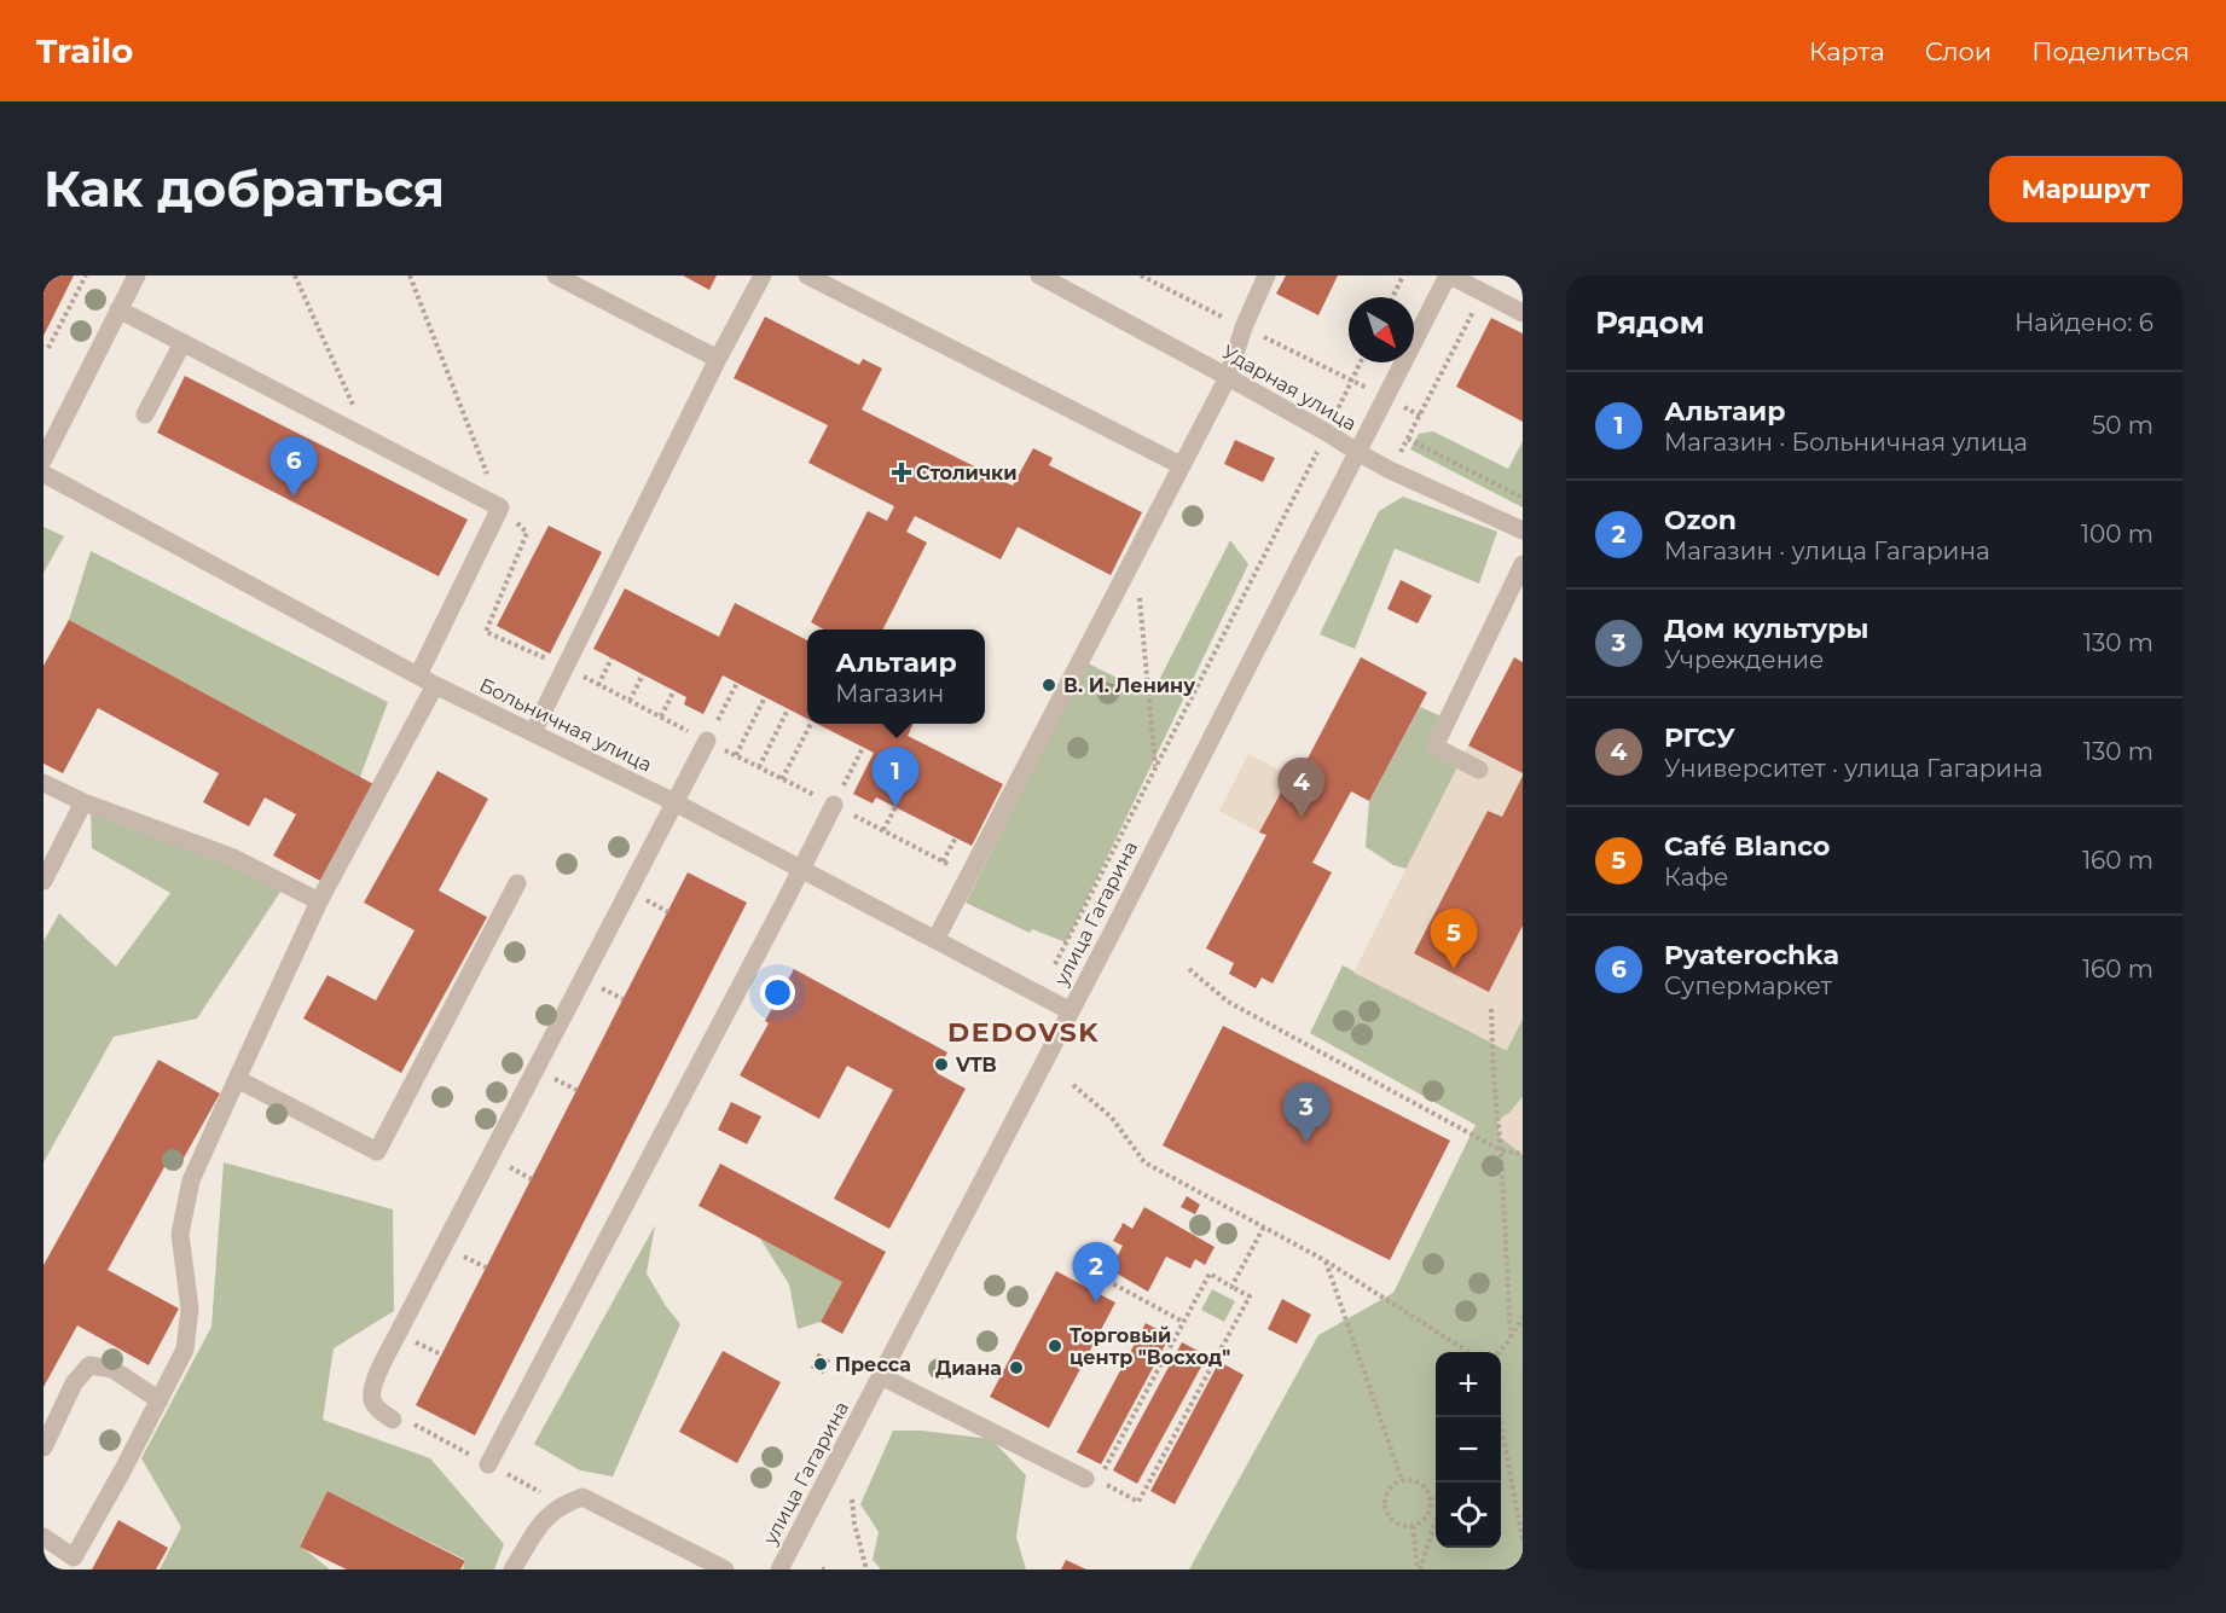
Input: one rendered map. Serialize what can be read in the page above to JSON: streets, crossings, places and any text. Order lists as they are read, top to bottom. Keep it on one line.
{"streets":{"street":["Ударная улица","Больничная улица","улица Гагарина"]},"crossings":[["Ударная улица","улица Гагарина"],["Больничная улица","улица Гагарина"]],"districts":["DEDOVSK"],"places":{"health":["Столички"],"other":["В. И. Ленину","VTB","Торговый центр \"Восход\"","Пресса","Диана"]},"north":"bottom right","page":{"header":"Trailo","nav":["Карта","Слои","Поделиться"],"buttons":"Маршрут","title":"Как добраться","heading":["Рядом","Найдено: 6"],"list":[{"mark":"1","name":"Альтаир","note":"Магазин · Больничная улица","value":"50 m"},{"mark":"2","name":"Ozon","note":"Магазин · улица Гагарина","value":"100 m"},{"mark":"3","name":"Дом культуры","note":"Учреждение","value":"130 m"},{"mark":"4","name":"РГСУ","note":"Университет · улица Гагарина","value":"130 m"},{"mark":"5","name":"Café Blanco","note":"Кафе","value":"160 m"},{"mark":"6","name":"Pyaterochka","note":"Супермаркет","value":"160 m"}],"pins":["6","1","4","5","3","2"],"popup":["Альтаир","Магазин"],"map_buttons":["+","−"]}}
